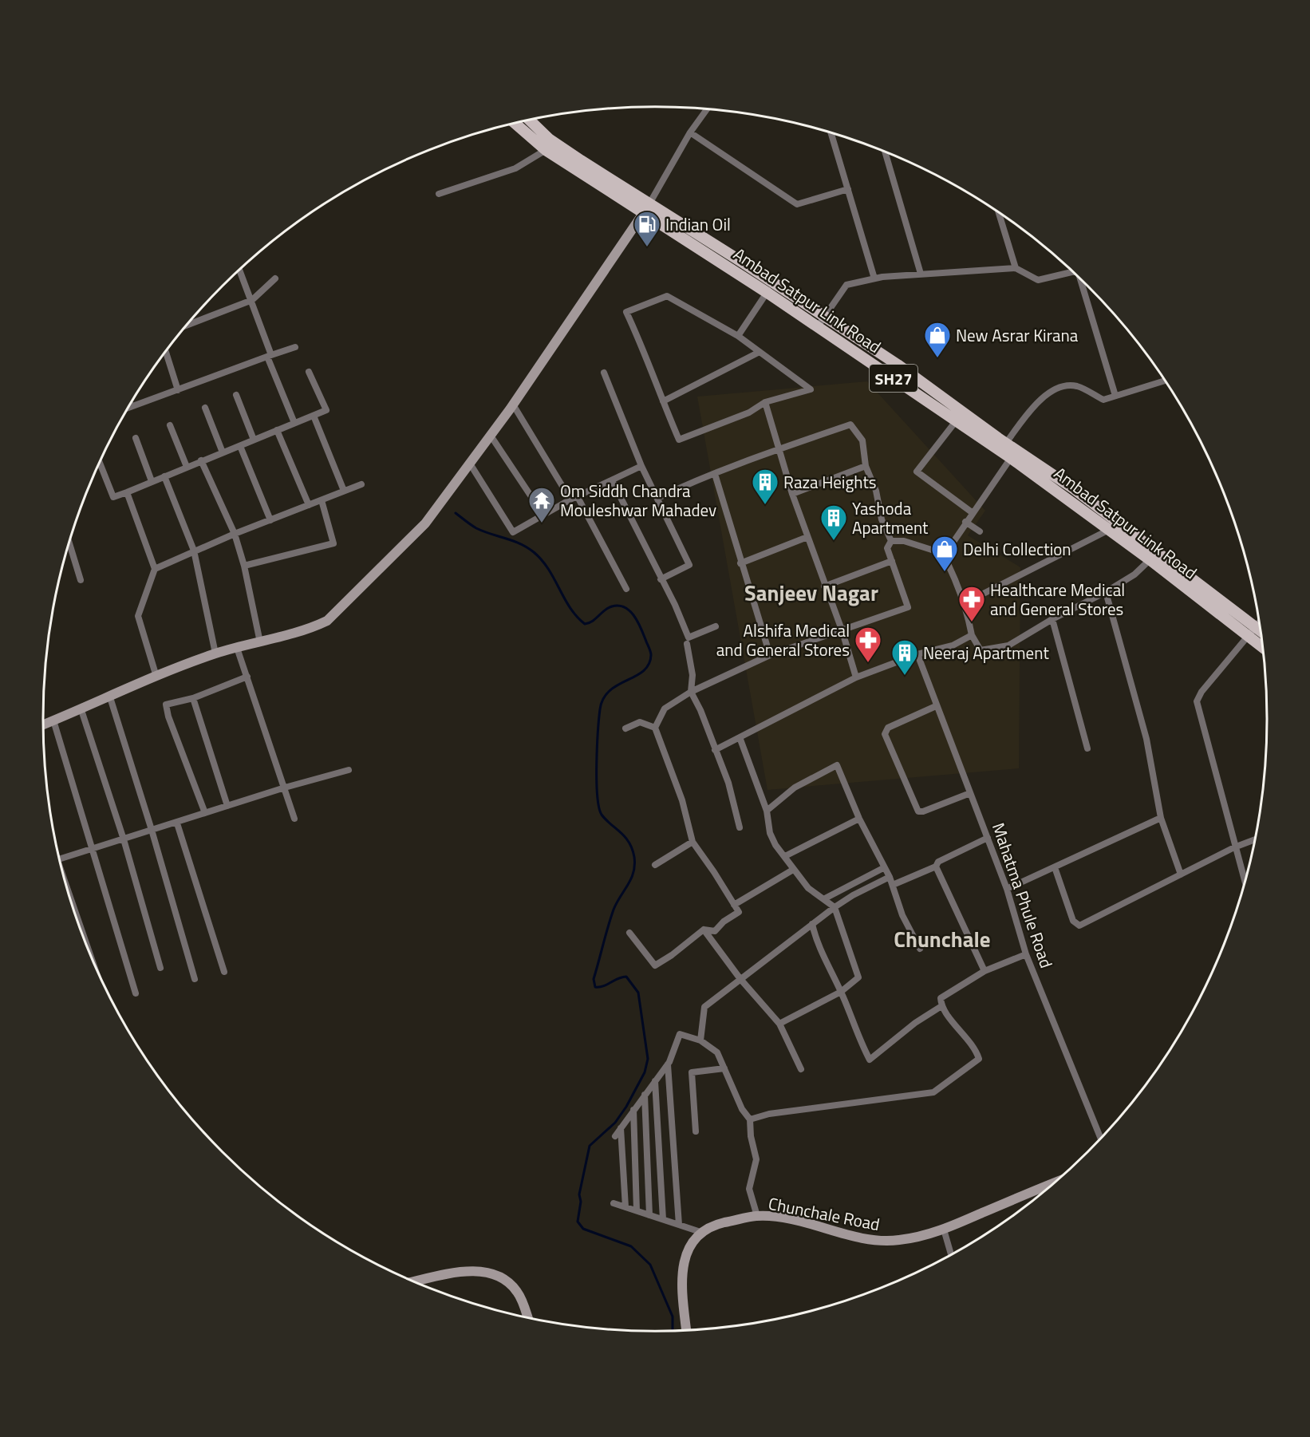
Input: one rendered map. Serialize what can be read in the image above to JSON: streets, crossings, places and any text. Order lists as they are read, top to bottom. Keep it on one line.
{"streets":{"main road":["Ambad Satpur Link Road","SH27","Chunchale Road"],"street":["Mahatma Phule Road"]},"districts":["Sanjeev Nagar","Chunchale"],"places":{"fuel station":["Indian Oil"],"shop":["New Asrar Kirana","Delhi Collection"],"building":["Raza Heights","Yashoda Apartment","Neeraj Apartment"],"temple":["Om Siddh Chandra Mouleshwar Mahadev"],"pharmacy":["Healthcare Medical and General Stores","Alshifa Medical and General Stores"]}}
